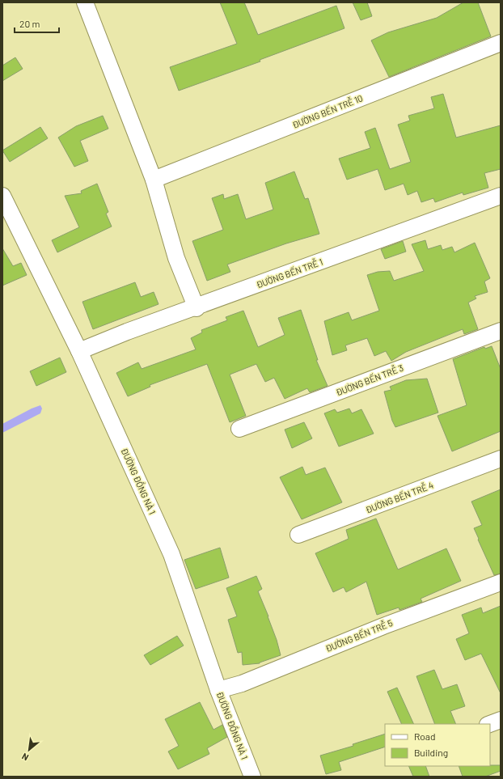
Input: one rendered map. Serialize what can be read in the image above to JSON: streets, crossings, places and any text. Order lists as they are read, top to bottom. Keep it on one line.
{"streets":{"street":["ĐƯỜNG BẾN TRỄ 10","ĐƯỜNG BẾN TRỄ 1","ĐƯỜNG BẾN TRỄ 3","ĐƯỜNG ĐỒNG NÀ 1","ĐƯỜNG BẾN TRỄ 4","ĐƯỜNG BẾN TRỄ 5"]},"crossings":[["ĐƯỜNG BẾN TRỄ 1","ĐƯỜNG ĐỒNG NÀ 1"],["ĐƯỜNG ĐỒNG NÀ 1","ĐƯỜNG BẾN TRỄ 5"]],"legend":["Road","Building"],"scale_bar":"20 m","north":"bottom left"}
